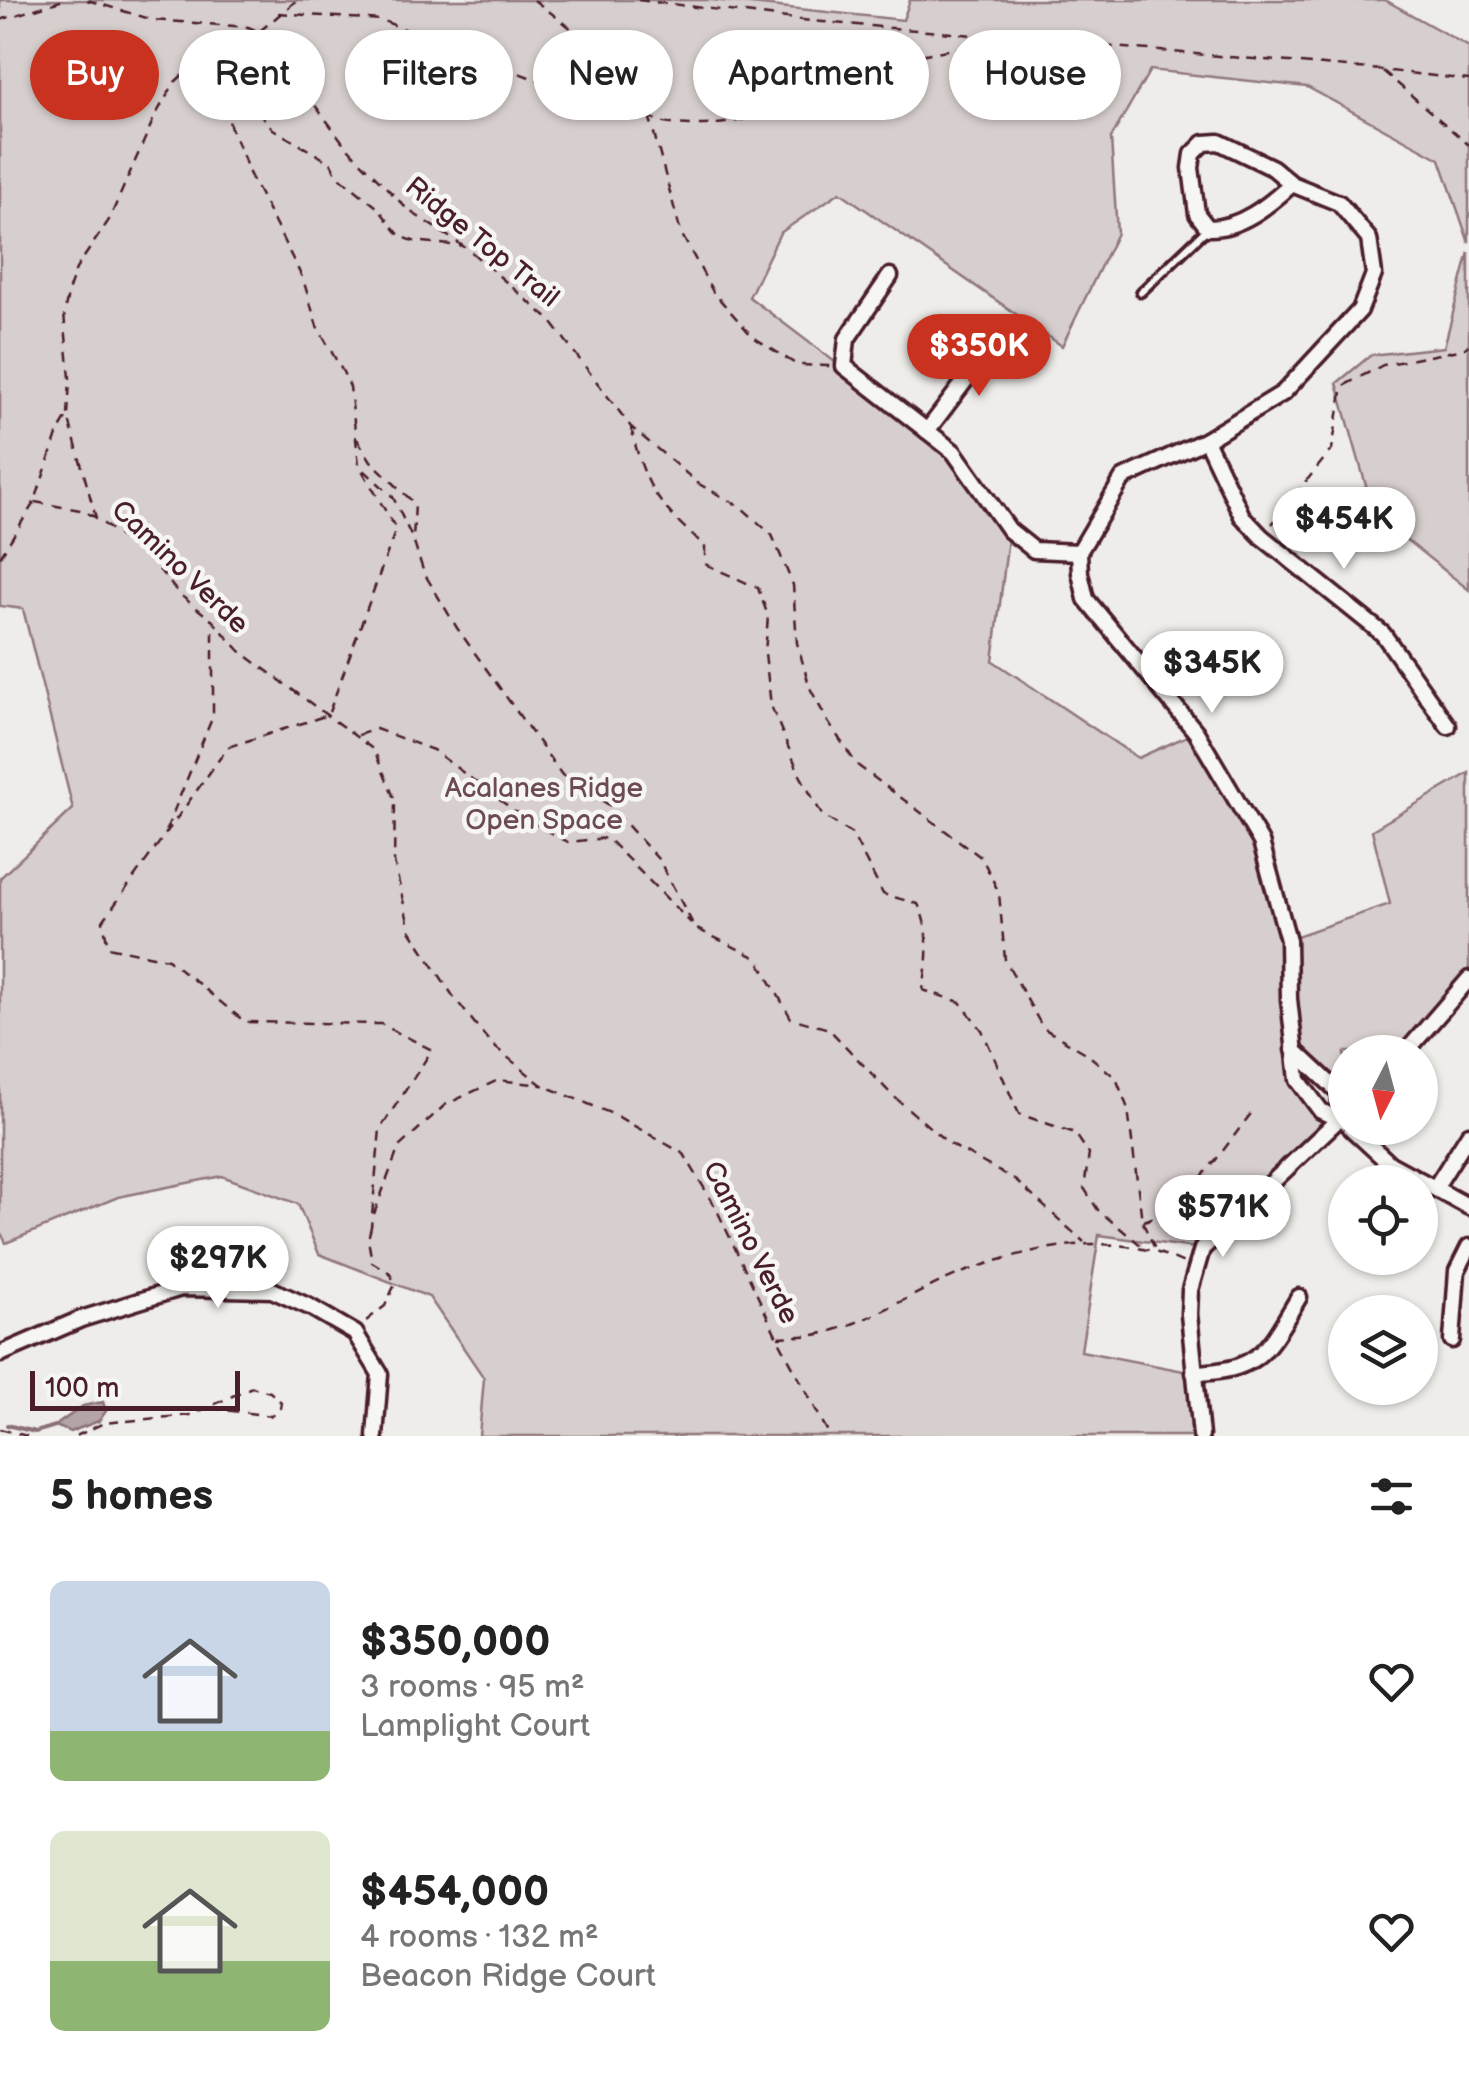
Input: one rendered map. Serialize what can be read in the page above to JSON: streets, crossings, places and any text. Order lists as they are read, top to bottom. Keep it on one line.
{"streets":{"path":["Ridge Top Trail","Camino Verde"]},"parks":["Acalanes Ridge Open Space"],"scale_bar":"100 m","north":"bottom","page":{"chip":["Buy","Rent","Filters","New","Apartment","House"],"price":["$350K","$454K","$345K","$571K","$297K"],"scale":"100 m","heading":"5 homes","list":[{"name":"$350,000","note":"3 rooms · 95 m² · Lamplight Court"},{"name":"$454,000","note":"4 rooms · 132 m² · Beacon Ridge Court"}]}}
